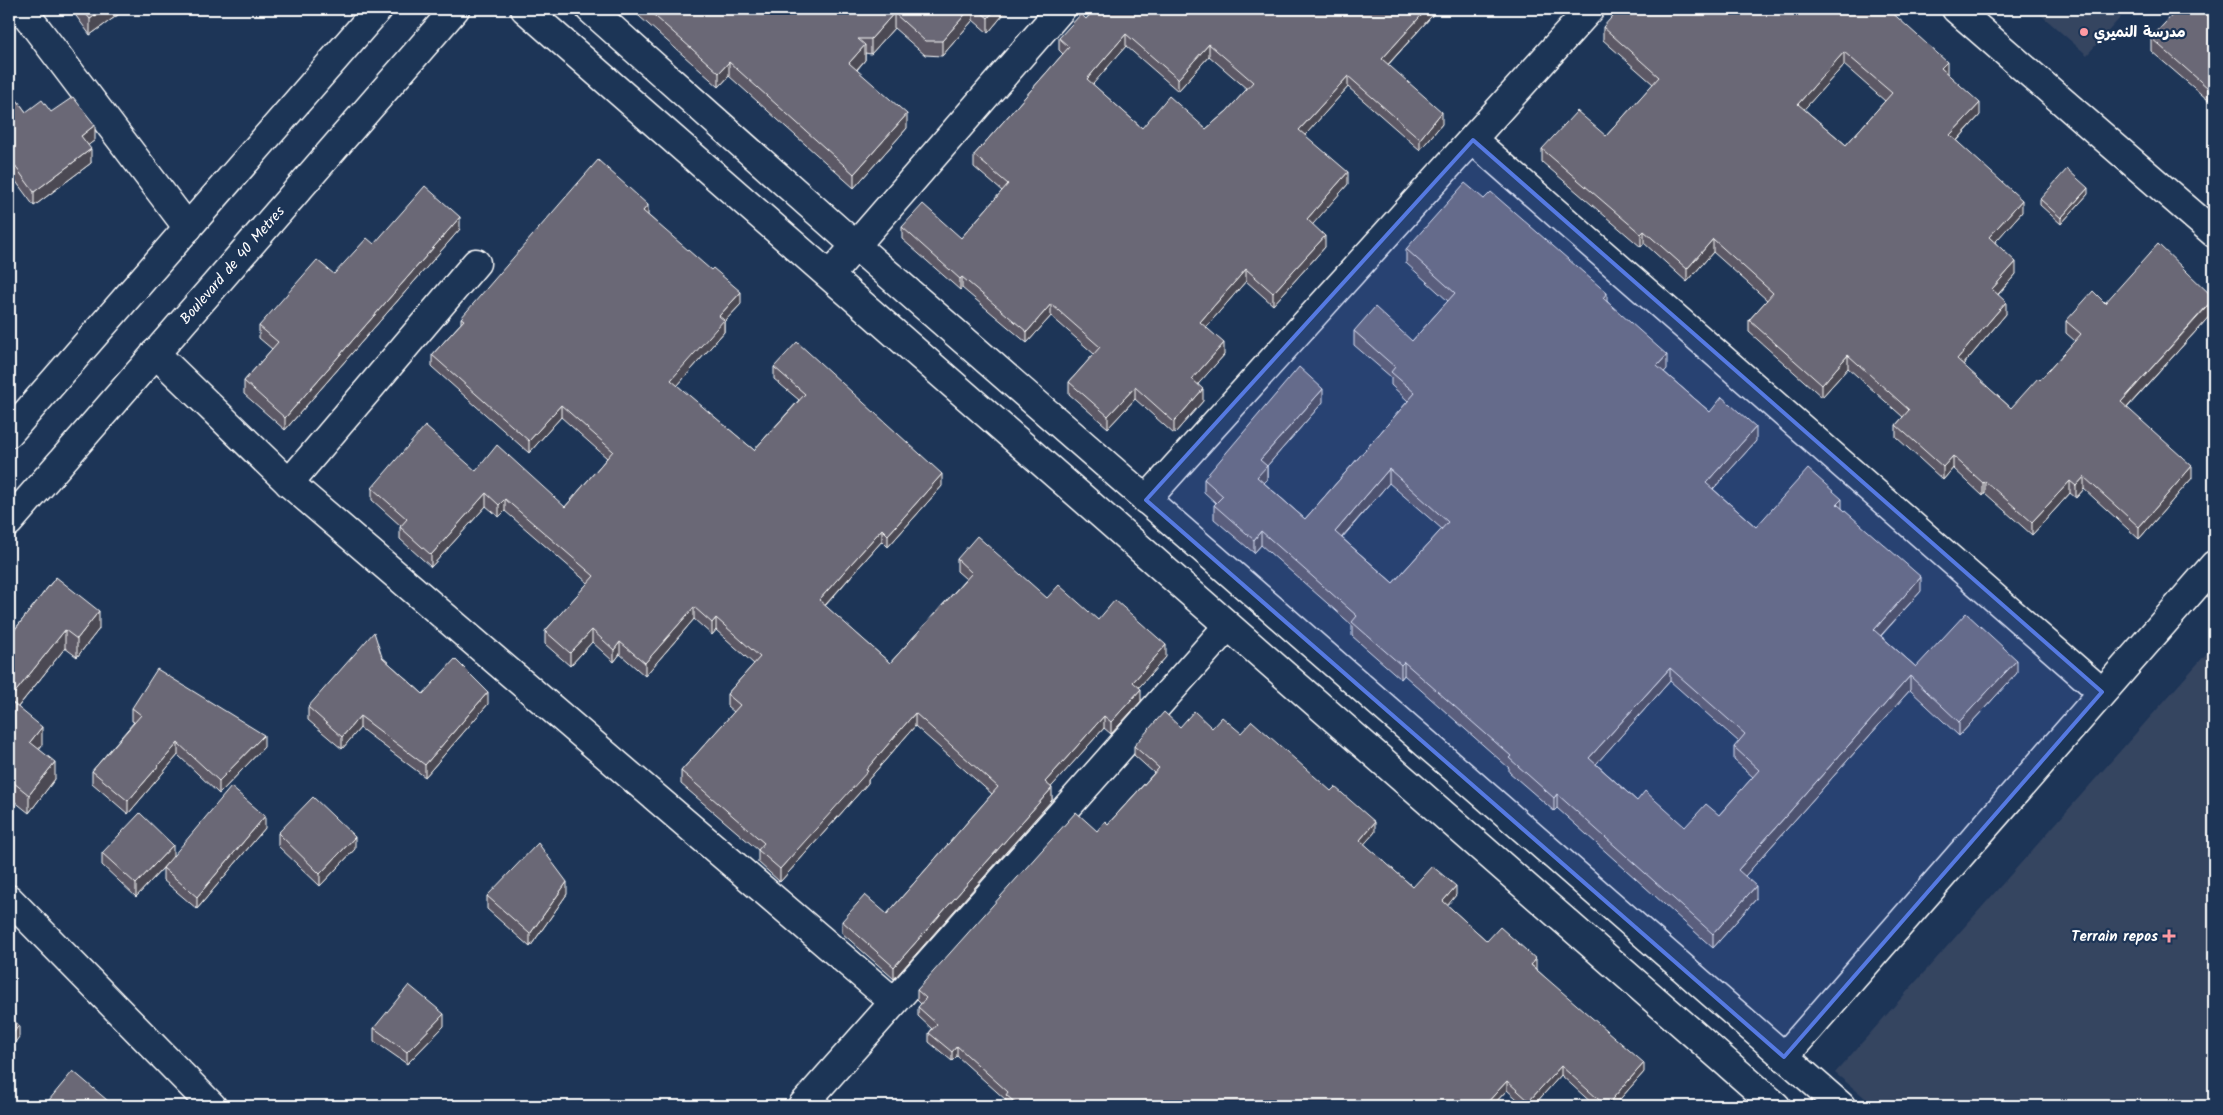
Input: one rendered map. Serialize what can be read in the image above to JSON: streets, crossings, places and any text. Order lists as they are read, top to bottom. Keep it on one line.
{"streets":{"street":["Boulevard de 40 Metres"]},"places":{"other":["مدرسة النميري"],"health":["Terrain repos"]}}
